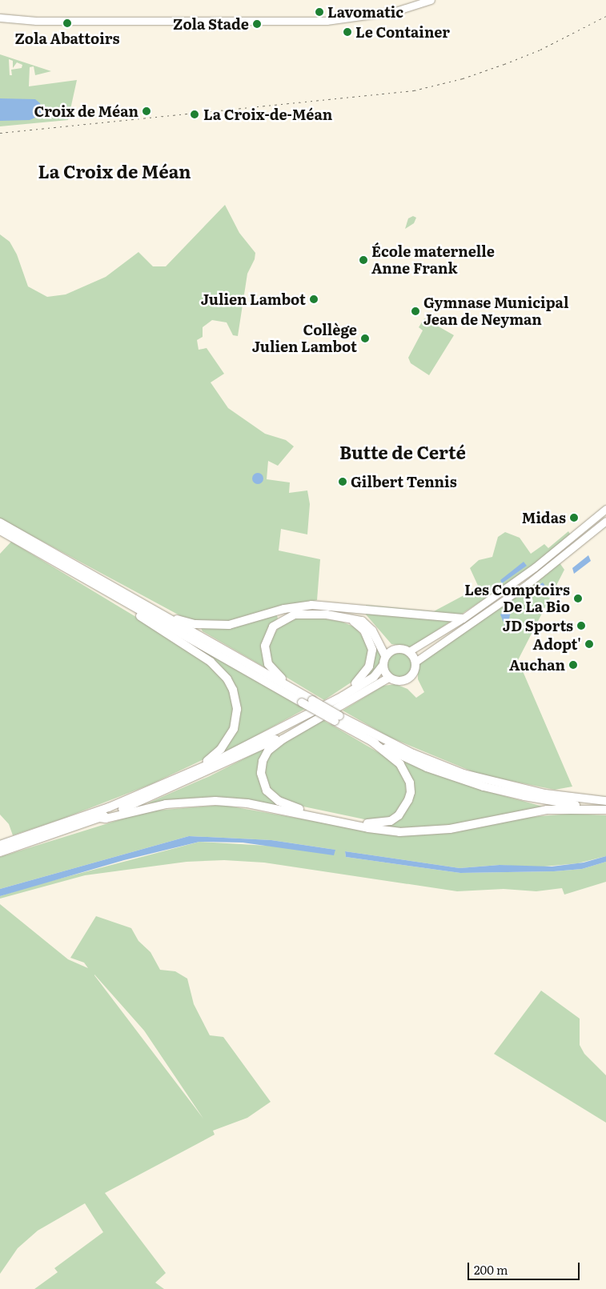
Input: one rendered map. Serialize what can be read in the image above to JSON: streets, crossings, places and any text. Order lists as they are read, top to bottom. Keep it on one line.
{"districts":["La Croix de Méan","Butte de Certé"],"places":["Lavomatic","Zola Abattoirs","Zola Stade","Le Container","Croix de Méan","La Croix-de-Méan","École maternelle Anne Frank","Julien Lambot","Gymnase Municipal Jean de Neyman","Collège Julien Lambot","Gilbert Tennis","Midas","Les Comptoirs De La Bio","JD Sports","Adopt'","Auchan"],"scale_bar":"200 m"}
